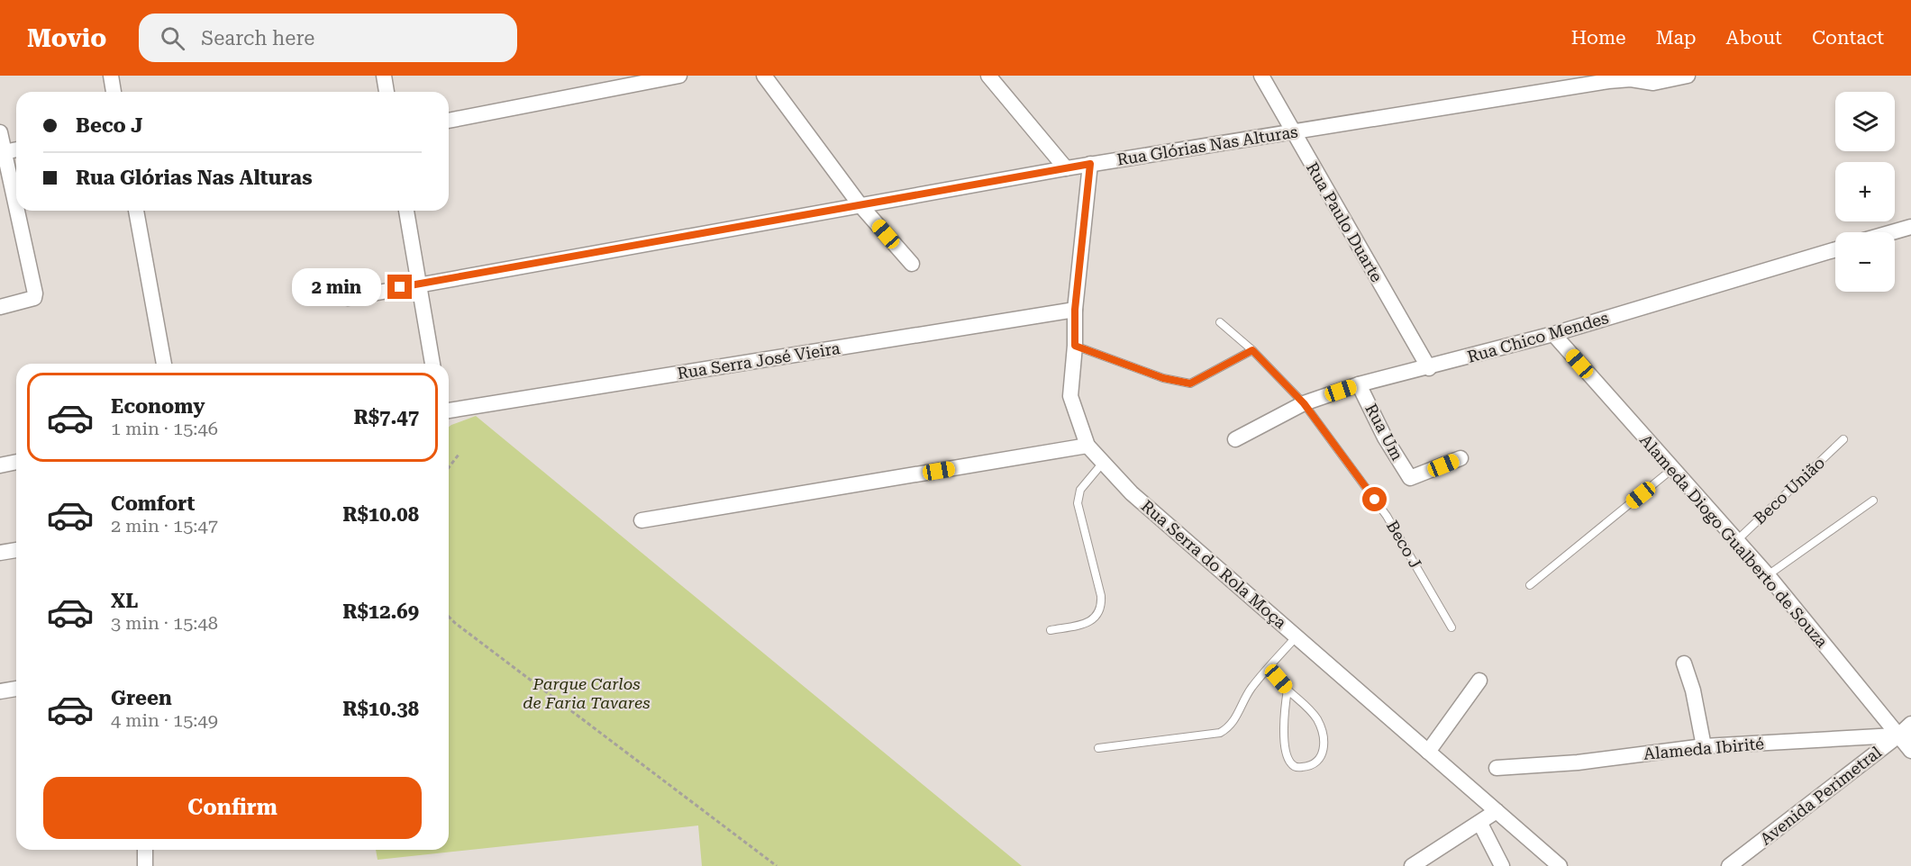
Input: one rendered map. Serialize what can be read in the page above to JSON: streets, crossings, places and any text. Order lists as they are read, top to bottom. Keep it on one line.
{"streets":{"street":["Rua Glórias Nas Alturas","Rua Paulo Duarte","Rua Chico Mendes","Rua Serra José Vieira","Rua Um","Alameda Diogo Gualberto de Souza","Rua Serra do Rola Moça","Alameda Ibirité","Avenida Perimetral"],"lane":["Beco União","Beco J"]},"crossings":[["Rua Glórias Nas Alturas","Rua Paulo Duarte"],["Rua Glórias Nas Alturas","Rua Serra do Rola Moça"],["Rua Paulo Duarte","Rua Chico Mendes"],["Rua Chico Mendes","Rua Um"],["Rua Chico Mendes","Alameda Diogo Gualberto de Souza"],["Rua Chico Mendes","Beco J"],["Rua Serra José Vieira","Rua Serra do Rola Moça"],["Beco União","Alameda Diogo Gualberto de Souza"],["Alameda Diogo Gualberto de Souza","Alameda Ibirité"],["Alameda Diogo Gualberto de Souza","Avenida Perimetral"],["Alameda Ibirité","Avenida Perimetral"]],"parks":["Parque Carlos de Faria Tavares"],"page":{"header":"Movio","search":"Search here","nav":["Home","Map","About","Contact"],"map_buttons":["+","−"],"banner":["Beco J","Rua Glórias Nas Alturas"],"bubble":"2 min","list":[{"name":"Economy","note":"1 min · 15:46","value":"R$7.47"},{"name":"Comfort","note":"2 min · 15:47","value":"R$10.08"},{"name":"XL","note":"3 min · 15:48","value":"R$12.69"},{"name":"Green","note":"4 min · 15:49","value":"R$10.38"}],"buttons":"Confirm"}}
